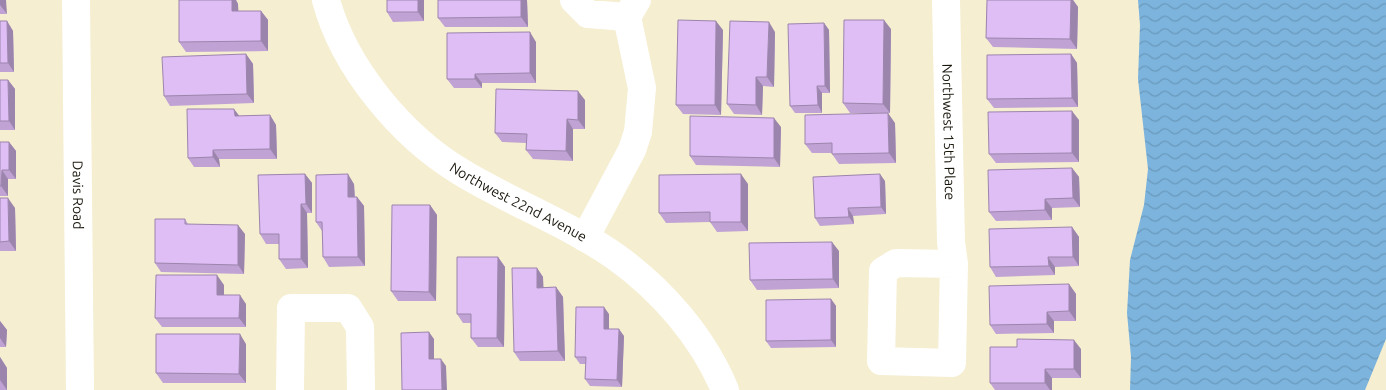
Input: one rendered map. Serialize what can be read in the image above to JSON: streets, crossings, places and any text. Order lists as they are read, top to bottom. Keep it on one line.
{"streets":{"street":["Northwest 15th Place","Davis Road","Northwest 22nd Avenue"]}}
